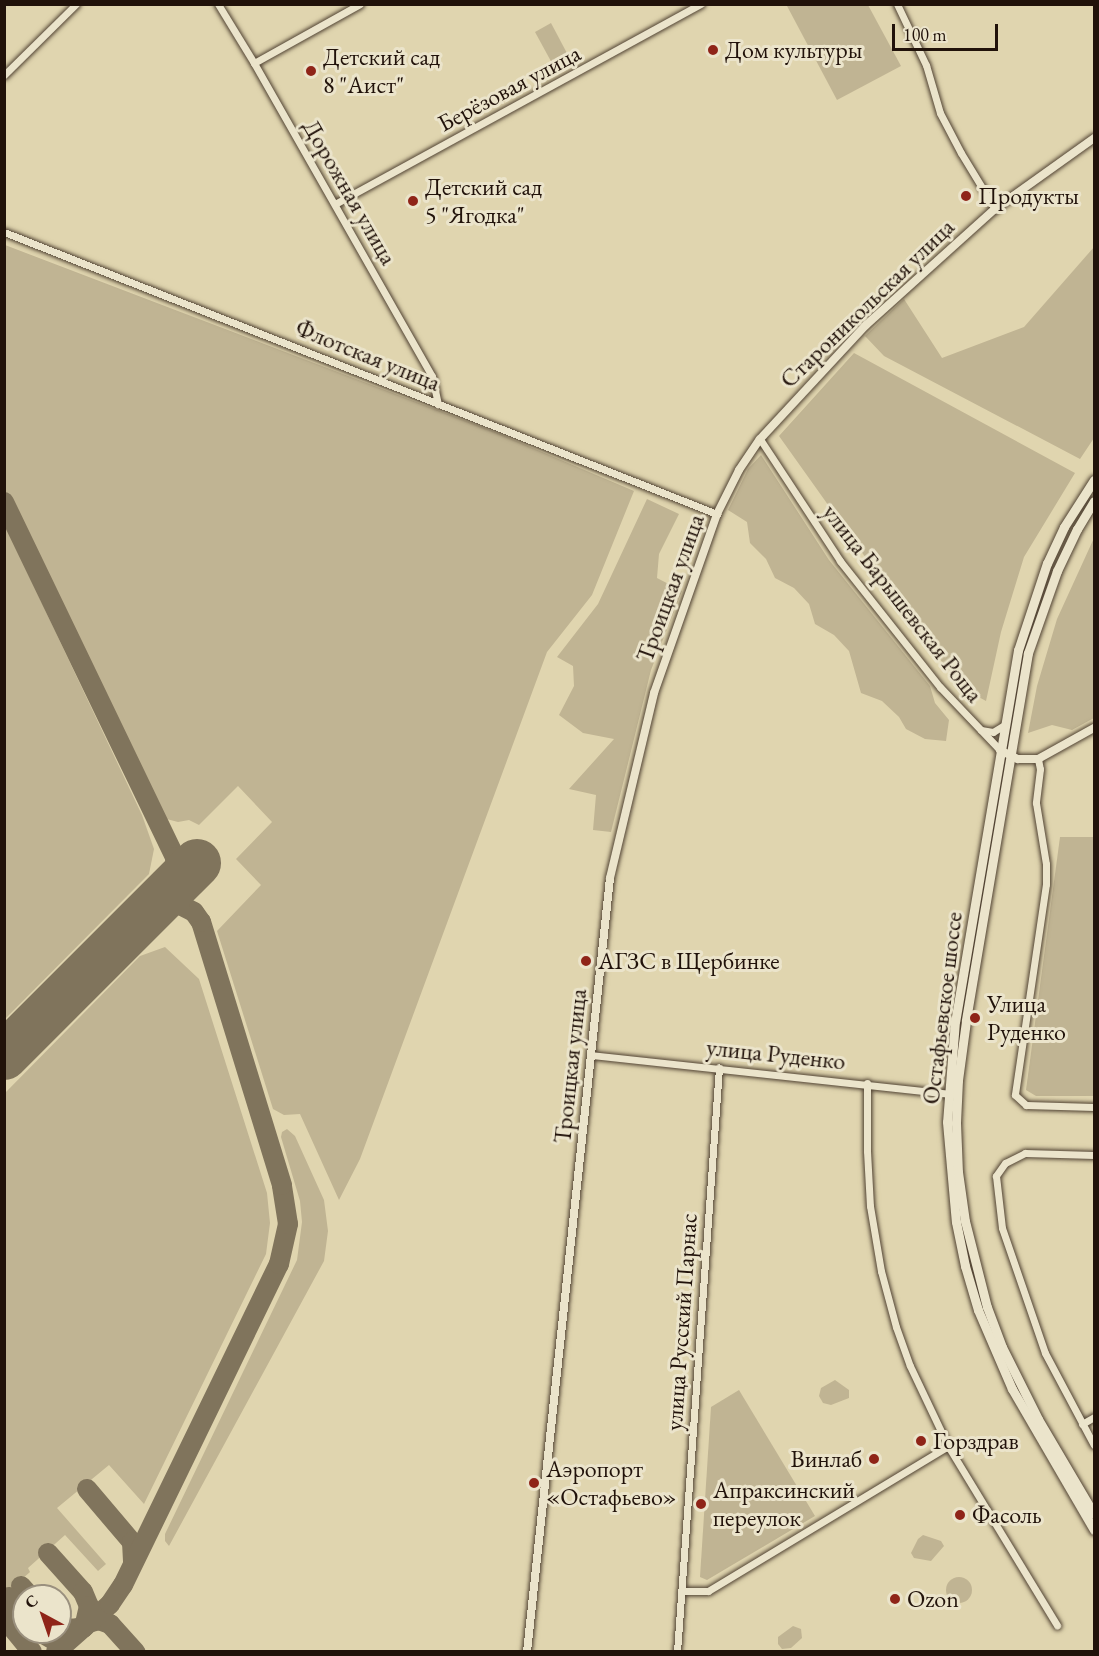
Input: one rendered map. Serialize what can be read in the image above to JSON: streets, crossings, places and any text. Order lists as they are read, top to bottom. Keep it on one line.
{"streets":{"main road":["Остафьевское шоссе"],"street":["Берёзовая улица","Дорожная улица","Староникольская улица","Флотская улица","Троицкая улица","улица Барышевская Роща","улица Руденко","улица Русский Парнас"]},"crossings":[["Берёзовая улица","Дорожная улица"],["Дорожная улица","Флотская улица"],["Староникольская улица","Троицкая улица"],["Староникольская улица","улица Барышевская Роща"],["Флотская улица","Троицкая улица"],["Троицкая улица","улица Барышевская Роща"],["Троицкая улица","улица Руденко"],["улица Барышевская Роща","Остафьевское шоссе"],["Остафьевское шоссе","улица Руденко"],["улица Руденко","улица Русский Парнас"]],"places":["Дом культуры","Детский сад 8 \"Аист\"","Продукты","Детский сад 5 \"Ягодка\"","АГЗС в Щербинке","Улица Руденко","Горздрав","Винлаб","Аэропорт «Остафьево»","Апраксинский переулок","Фасоль","Ozon"],"scale_bar":"100 m","north":"top left"}
